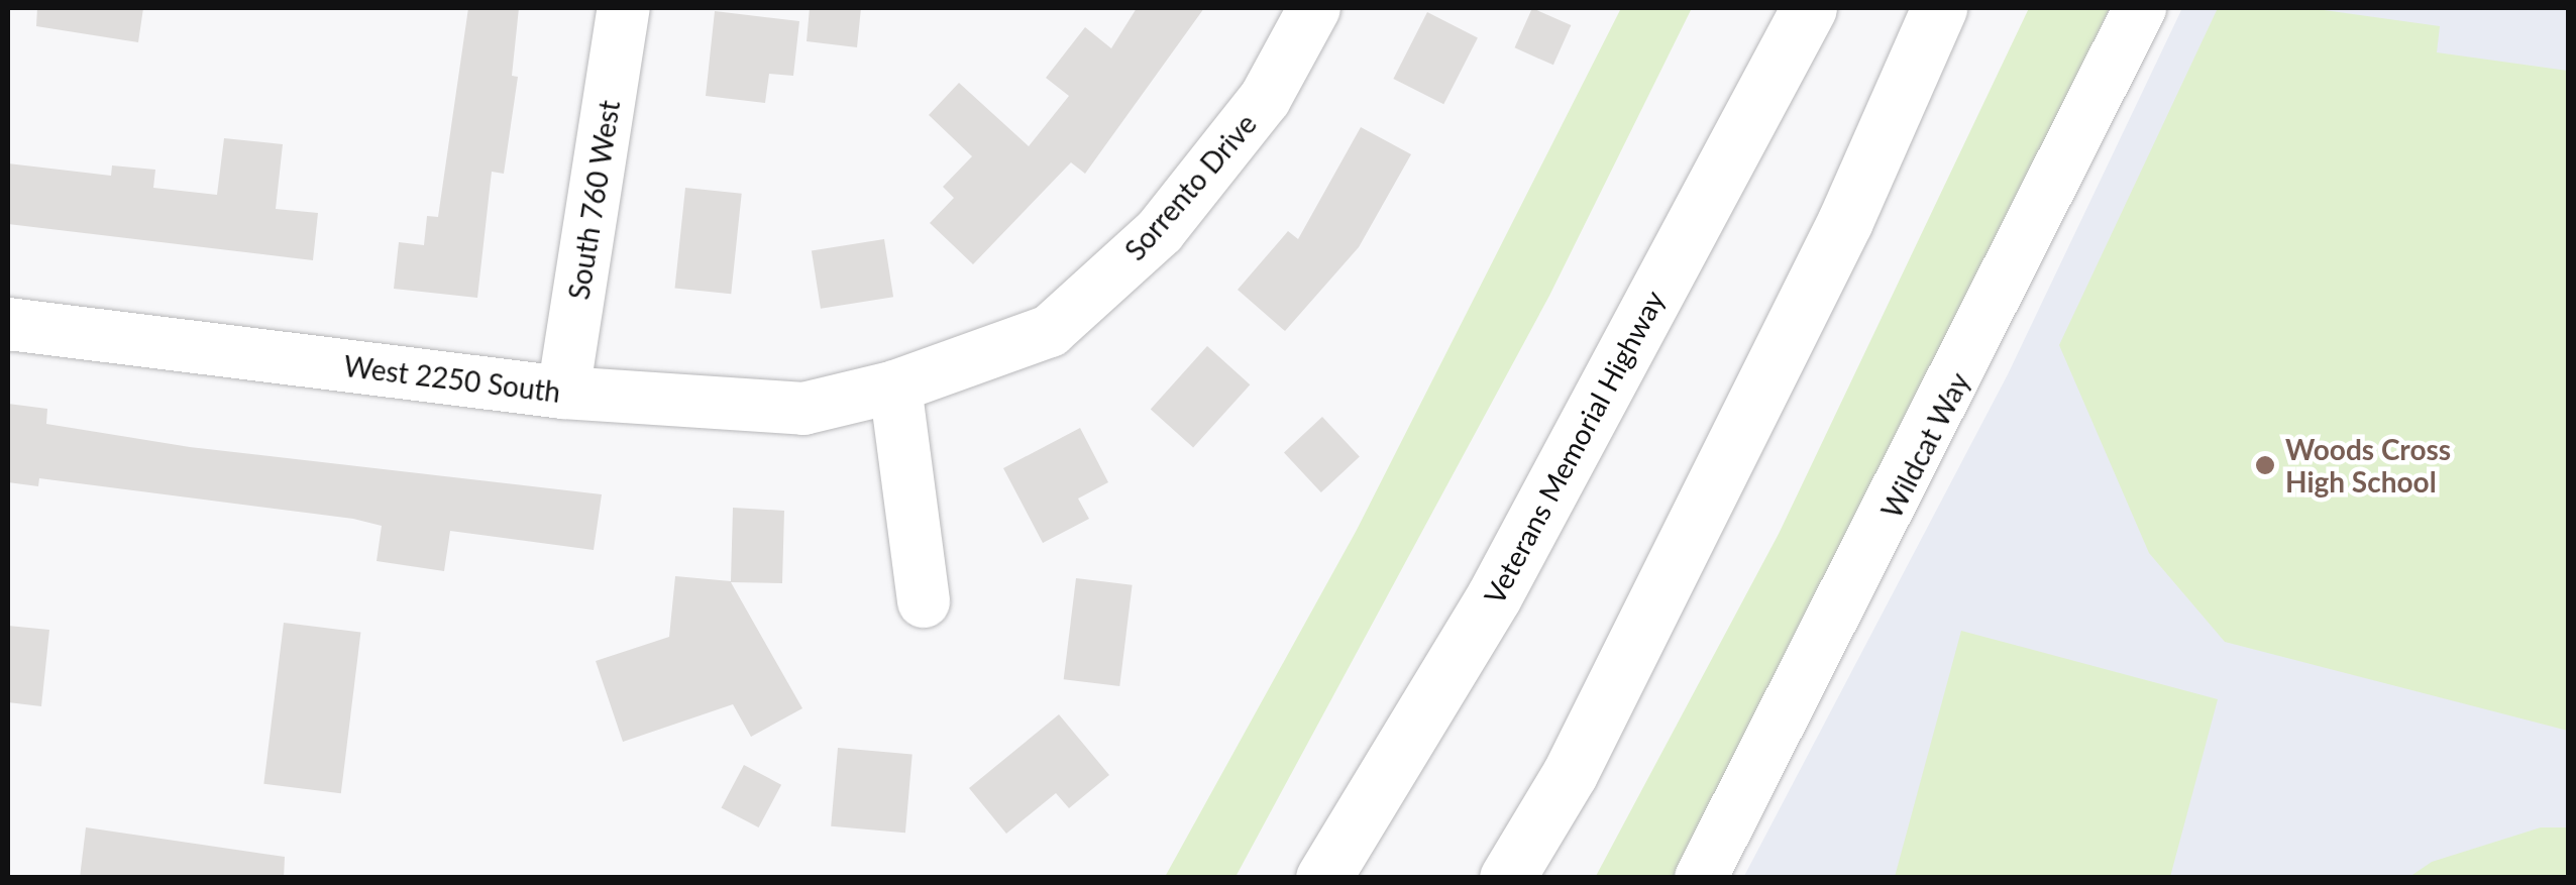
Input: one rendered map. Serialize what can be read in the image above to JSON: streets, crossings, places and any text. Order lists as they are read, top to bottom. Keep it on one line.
{"streets":{"highway":["Veterans Memorial Highway"],"street":["Sorrento Drive","South 760 West","West 2250 South","Wildcat Way"]},"crossings":[["Sorrento Drive","West 2250 South"],["South 760 West","West 2250 South"]],"places":["Woods Cross High School"]}
